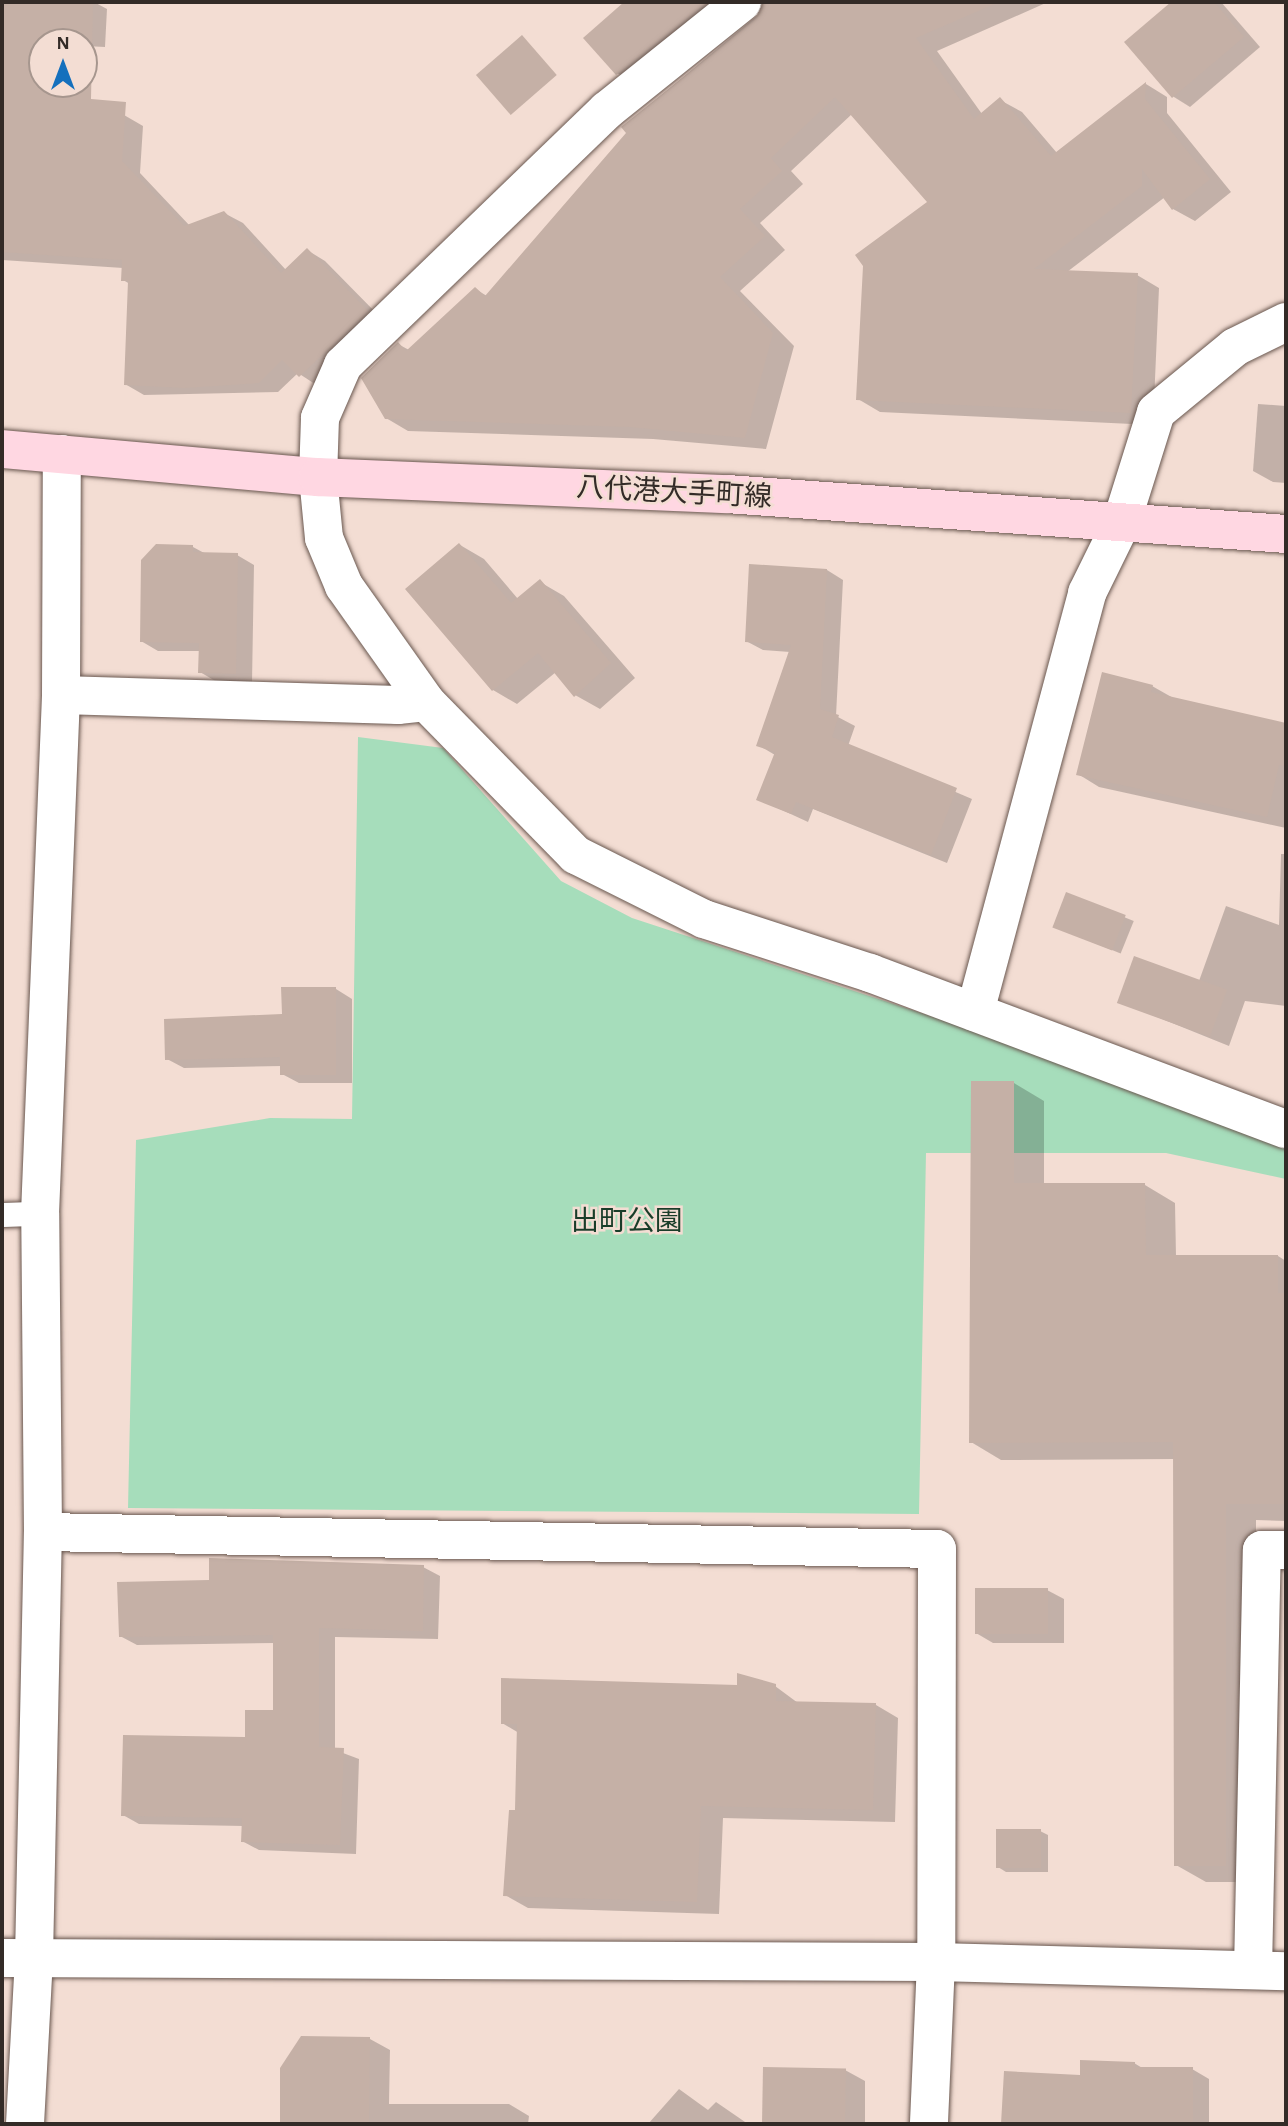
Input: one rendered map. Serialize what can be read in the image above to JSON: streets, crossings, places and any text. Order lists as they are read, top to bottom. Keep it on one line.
{"streets":{"main road":["八代港大手町線"]},"parks":["出町公園"],"north":"top"}
